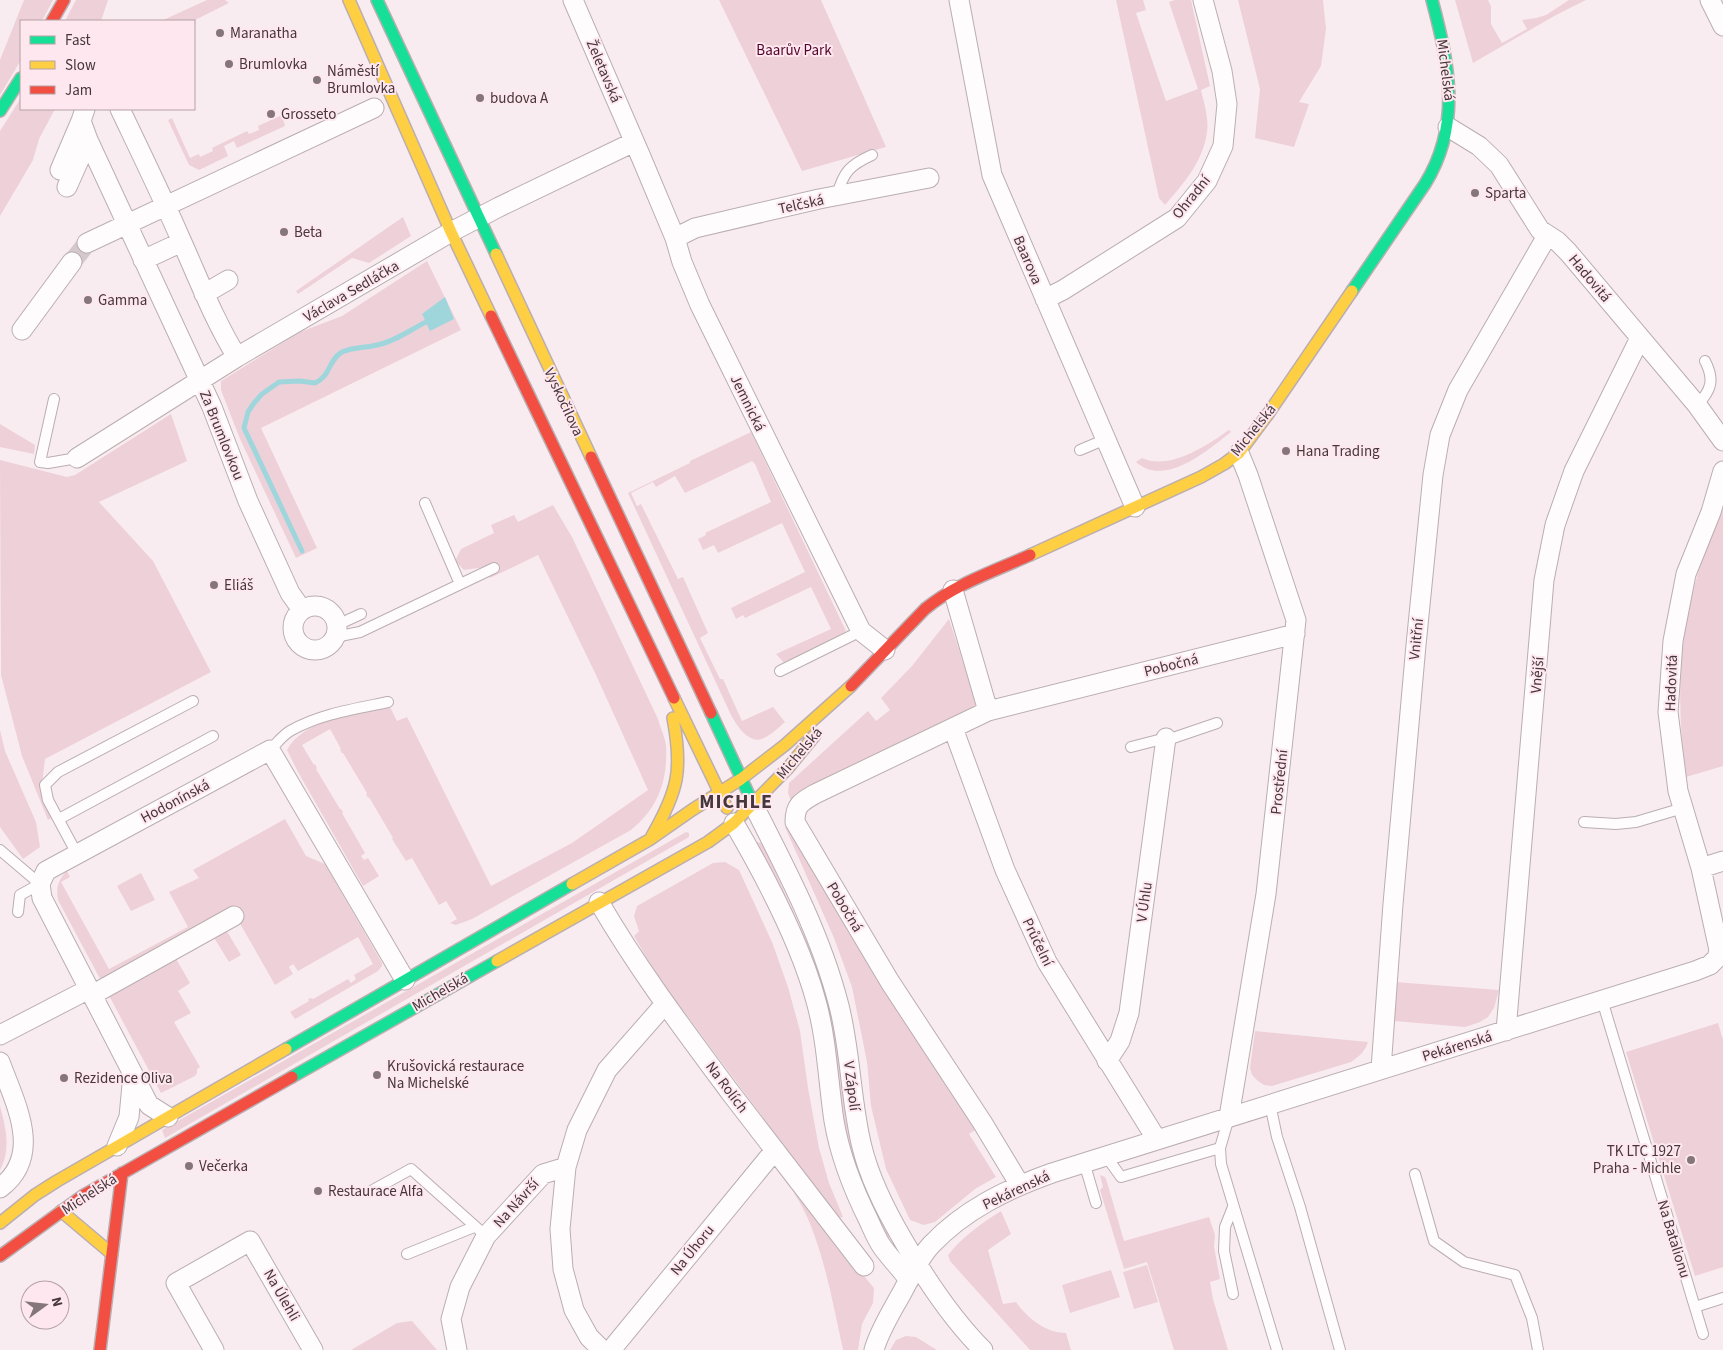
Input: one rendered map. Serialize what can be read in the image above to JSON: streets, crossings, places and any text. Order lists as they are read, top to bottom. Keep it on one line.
{"streets":{"main road":["Michelská","Vyskočilova","V Zápolí"],"street":["Želetavská","Ohradní","Telčská","Baarova","Hadovitá","Václava Sedláčka","Jemnická","Za Brumlovkou","Vnitřní","Pobočná","Vnější","Prostřední","Hodonínská","V Úhlu","Průčelní","Pekárenská","Na Rolích","Na Návrší","Na Úhoru","Na Úlehli"],"lane":["Na Batalionu"]},"crossings":[["Michelská","Baarova"],["Michelská","Hadovitá"],["Michelská","Vyskočilova"],["Michelská","Jemnická"],["Michelská","Prostřední"],["Michelská","V Zápolí"],["Michelská","Na Rolích"],["Želetavská","Václava Sedláčka"],["Želetavská","Jemnická"],["Ohradní","Baarova"],["Telčská","Jemnická"],["Hadovitá","Vnitřní"],["Hadovitá","Vnější"],["Hadovitá","Pekárenská"],["Václava Sedláčka","Vyskočilova"],["Václava Sedláčka","Jemnická"],["Václava Sedláčka","Za Brumlovkou"],["Vyskočilova","V Zápolí"],["Vnitřní","Pekárenská"],["Pobočná","Prostřední"],["Pobočná","Průčelní"],["Pobočná","Pekárenská"],["Vnější","Pekárenská"],["Prostřední","Pekárenská"],["V Úhlu","Průčelní"],["Průčelní","Pekárenská"],["Pekárenská","V Zápolí"],["Pekárenská","Na Batalionu"],["Na Rolích","Na Úhoru"]],"districts":["MICHLE"],"parks":["Baarův Park"],"places":["Maranatha","Brumlovka","Náměstí Brumlovka","budova A","Grosseto","Sparta","Beta","Gamma","Hana Trading","Eliáš","Krušovická restaurace Na Michelské","Rezidence Oliva","TK LTC 1927 Praha - Michle","Večerka","Restaurace Alfa"],"legend":["Fast","Slow","Jam"],"north":"right"}
